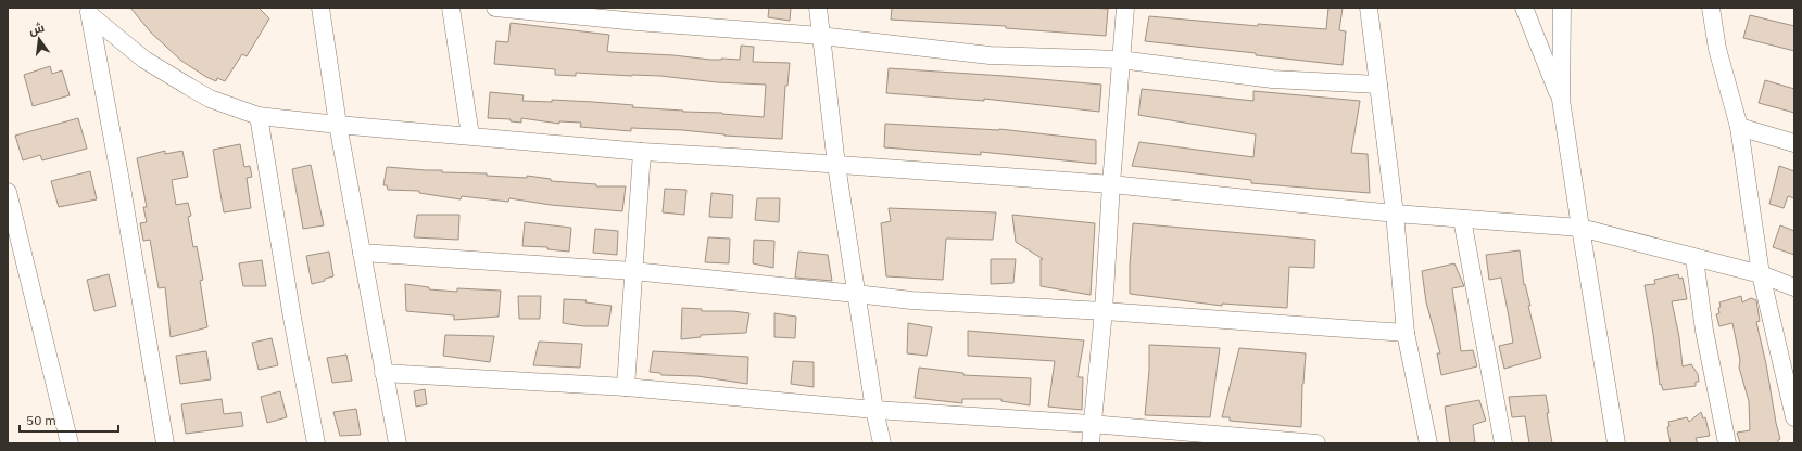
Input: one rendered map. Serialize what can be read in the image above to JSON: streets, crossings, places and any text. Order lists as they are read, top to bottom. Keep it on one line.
{"scale_bar":"50 m","north":"top"}
